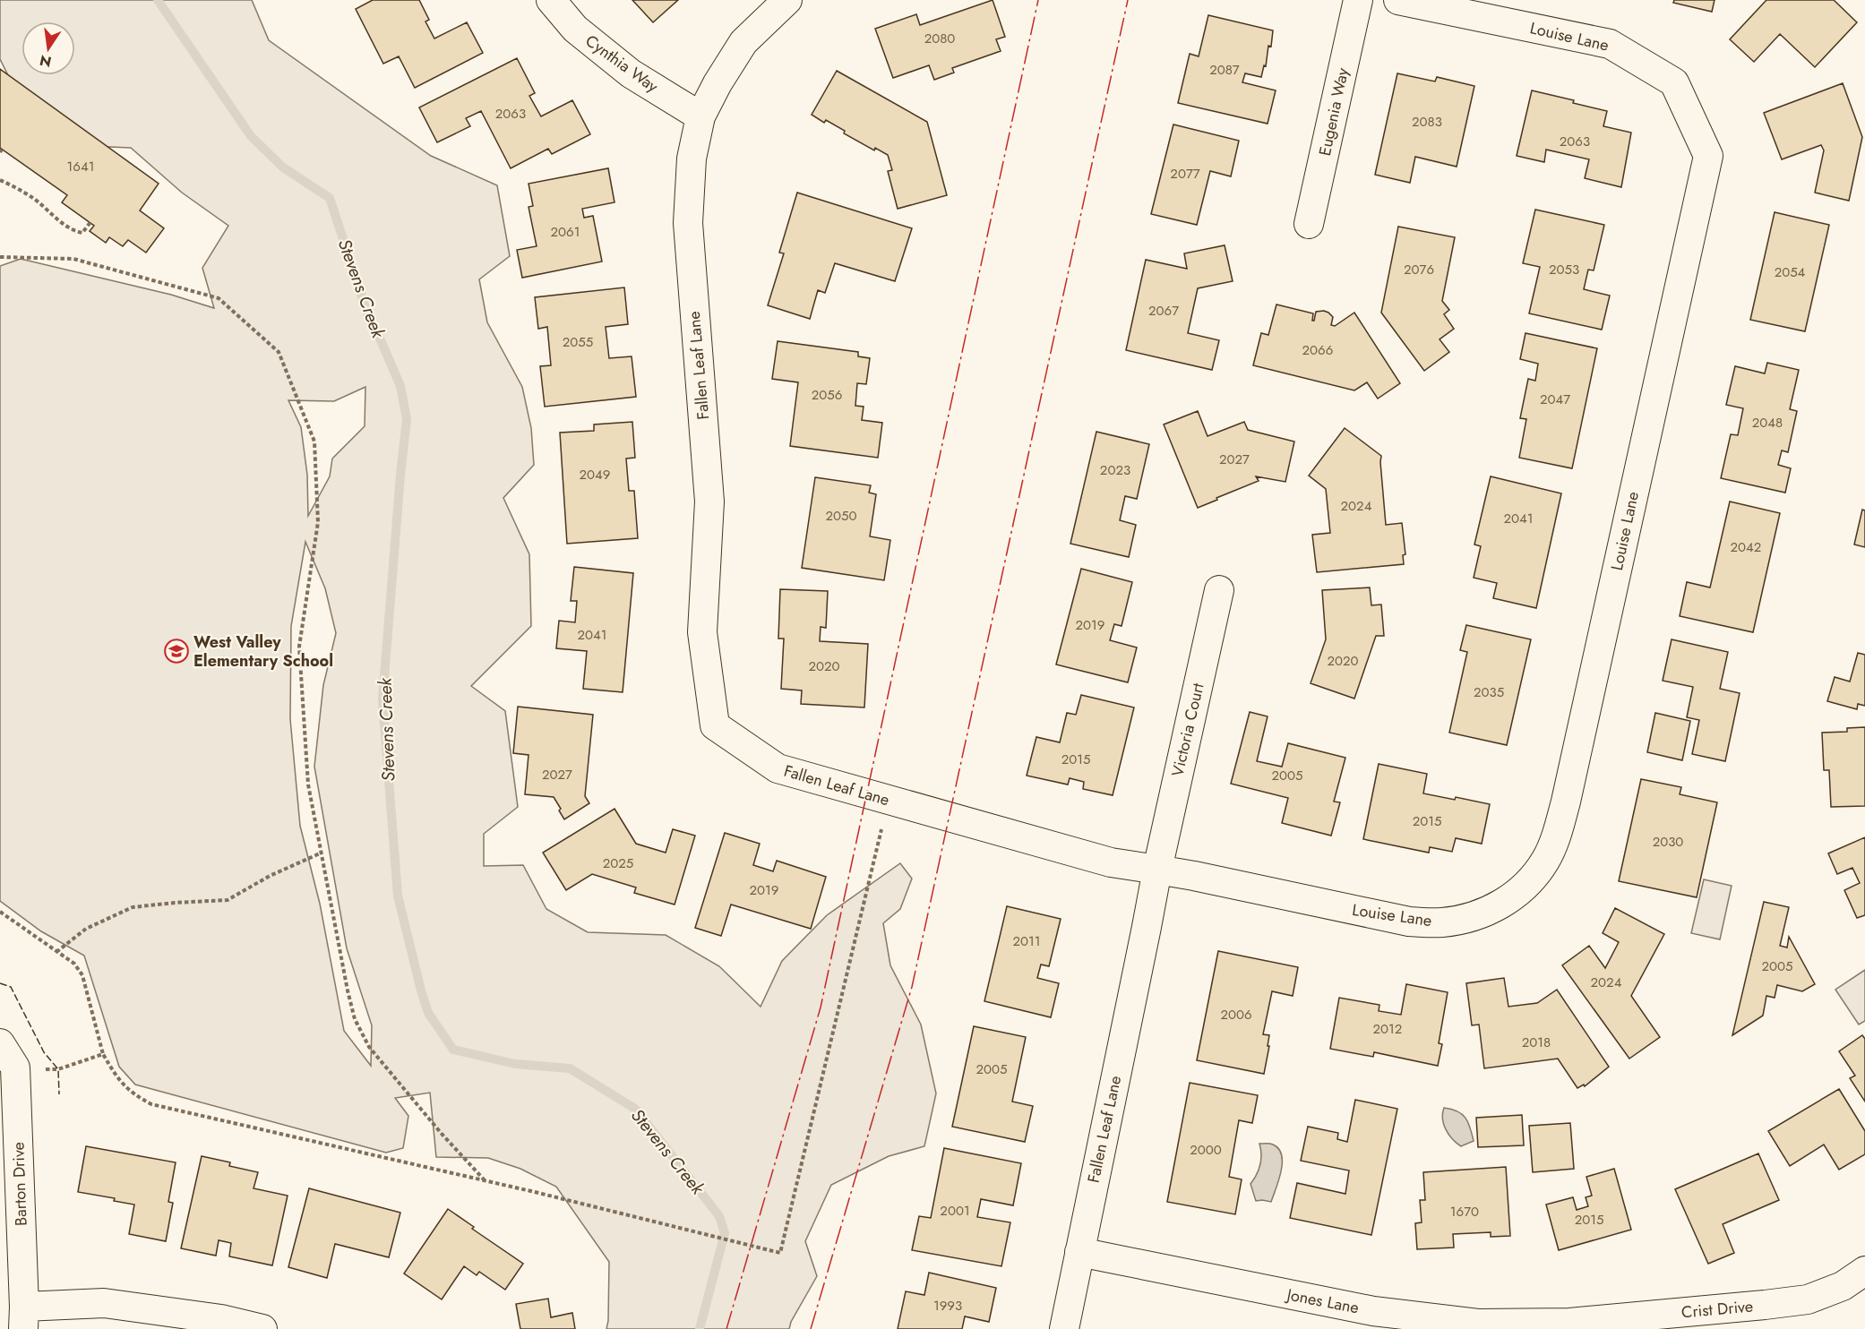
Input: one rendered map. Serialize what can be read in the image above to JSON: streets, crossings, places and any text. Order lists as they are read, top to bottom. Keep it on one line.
{"streets":{"street":["Louise Lane","Cynthia Way","Eugenia Way","Fallen Leaf Lane","Victoria Court","Barton Drive","Jones Lane","Crist Drive"]},"crossings":[["Louise Lane","Fallen Leaf Lane"],["Louise Lane","Victoria Court"],["Cynthia Way","Fallen Leaf Lane"],["Fallen Leaf Lane","Victoria Court"],["Fallen Leaf Lane","Jones Lane"],["Jones Lane","Crist Drive"]],"water":["Stevens Creek"],"places":{"school or university":["West Valley Elementary School"]},"house_numbers":["2080","2087","2063","2083","2063","1641","2077","2061","2076","2053","2054","2067","2055","2066","2056","2047","2048","2027","2023","2049","2024","2050","2041","2042","2019","2041","2020","2020","2035","2015","2027","2005","2015","2030","2025","2019","2011","2005","2024","2006","2012","2018","2005","2000","2001","1670","2015","1993"],"north":"bottom"}
